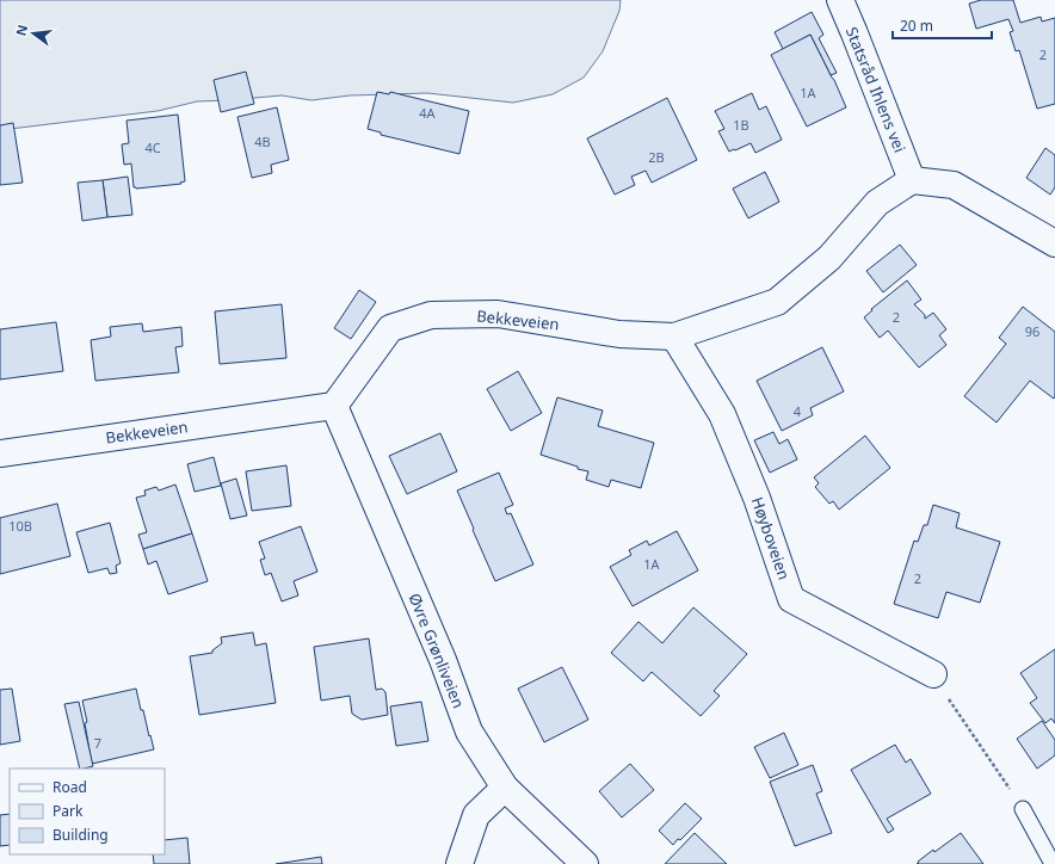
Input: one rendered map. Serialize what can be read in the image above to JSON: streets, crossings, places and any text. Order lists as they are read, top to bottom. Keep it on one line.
{"streets":{"street":["Statsråd Ihlens vei","Bekkeveien","Høyboveien","Øvre Grønliveien"]},"crossings":[["Statsråd Ihlens vei","Bekkeveien"],["Bekkeveien","Høyboveien"],["Bekkeveien","Øvre Grønliveien"]],"house_numbers":["2","1A","4A","1B","4B","4C","2B","2","96","4","10B","1A","2","7"],"legend":["Road","Park","Building"],"scale_bar":"20 m","north":"left"}
